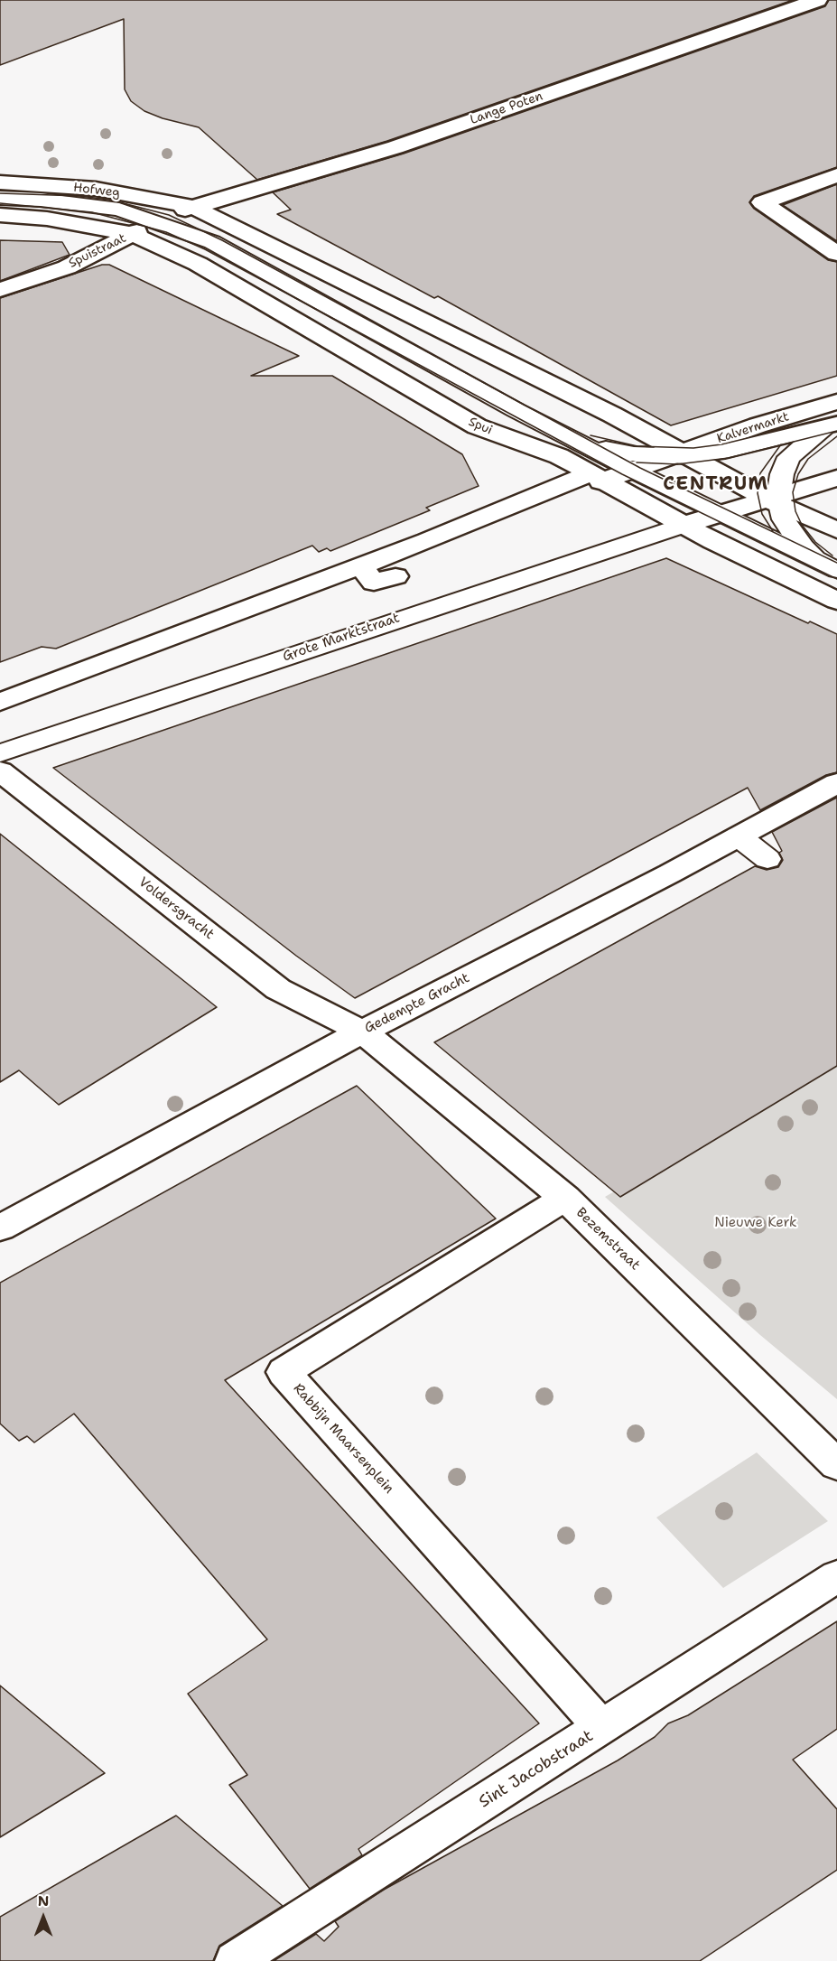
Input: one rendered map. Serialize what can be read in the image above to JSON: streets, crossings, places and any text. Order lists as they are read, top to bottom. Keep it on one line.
{"streets":{"street":["Lange Poten","Hofweg","Spuistraat","Spui","Kalvermarkt","Voldersgracht","Gedempte Gracht","Bezemstraat","Rabbijn Maarsenplein","Sint Jacobstraat"],"lane":["Grote Marktstraat"]},"crossings":[["Lange Poten","Hofweg"],["Lange Poten","Spuistraat"],["Hofweg","Spuistraat"],["Spuistraat","Spui"],["Spui","Kalvermarkt"],["Spui","Grote Marktstraat"],["Voldersgracht","Gedempte Gracht"],["Voldersgracht","Bezemstraat"],["Gedempte Gracht","Bezemstraat"],["Bezemstraat","Rabbijn Maarsenplein"],["Rabbijn Maarsenplein","Sint Jacobstraat"]],"districts":["CENTRUM"],"parks":["Nieuwe Kerk"],"north":"top"}
